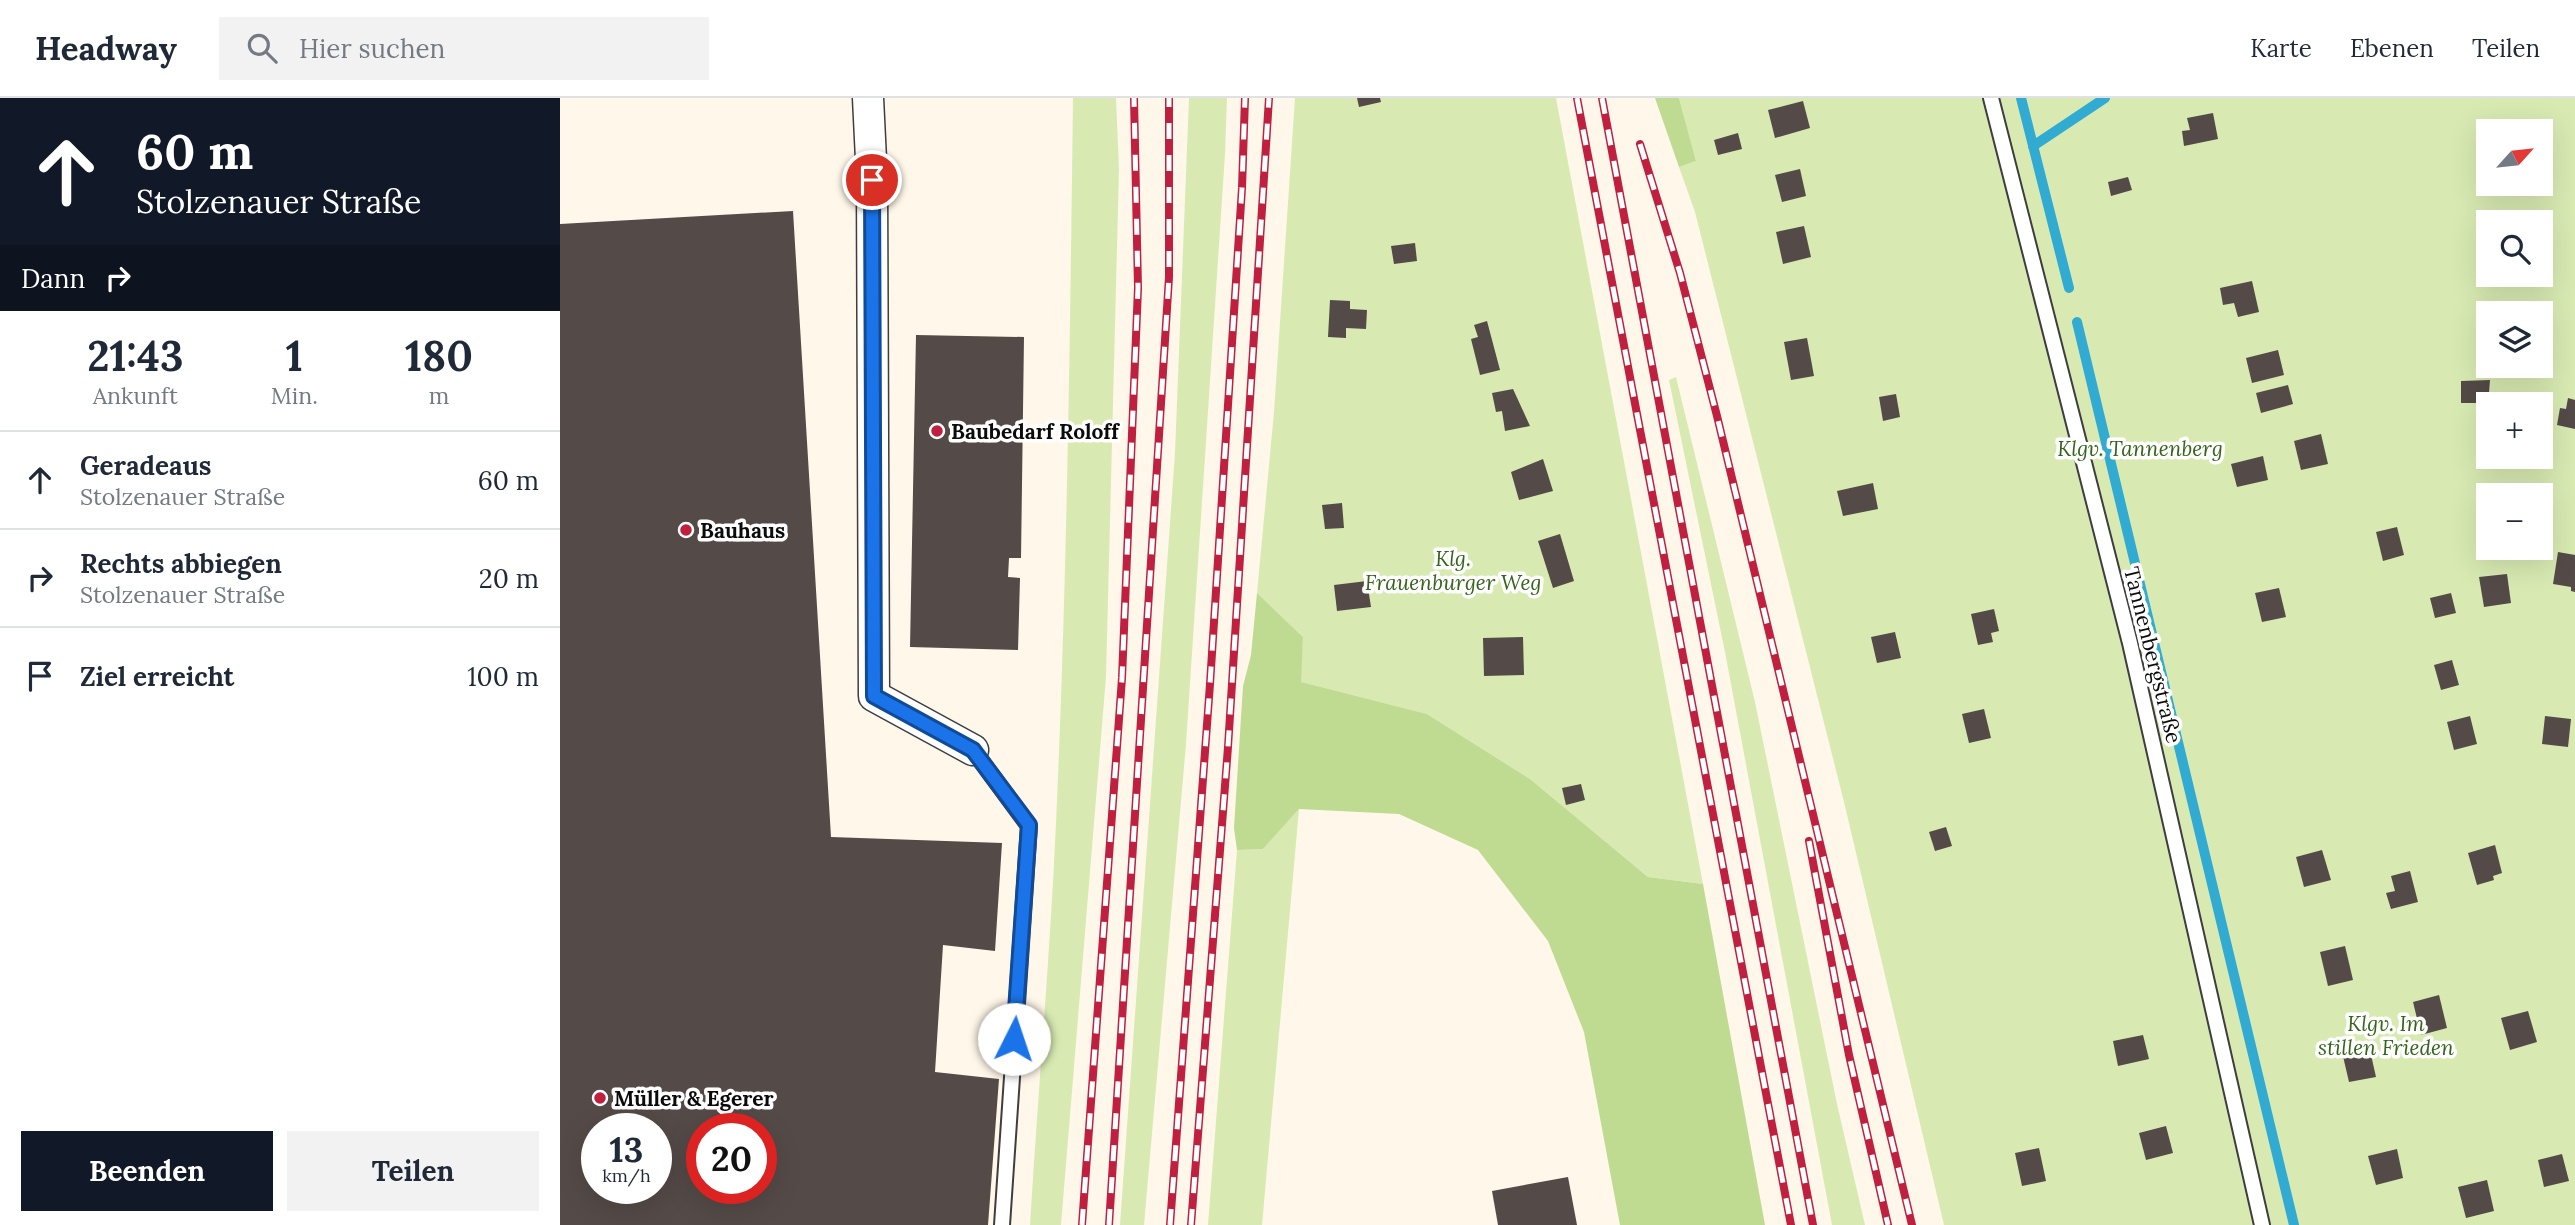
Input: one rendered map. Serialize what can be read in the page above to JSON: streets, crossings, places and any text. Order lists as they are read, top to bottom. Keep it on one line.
{"streets":{"lane":["Tannenbergstraße"]},"parks":["Klgv. Tannenberg","Klg. Frauenburger Weg","Klgv. Im stillen Frieden"],"places":["Baubedarf Roloff","Bauhaus","Müller & Egerer"],"north":"top right","page":{"header":"Headway","search":"Hier suchen","nav":["Karte","Ebenen","Teilen"],"turn":["60 m","Stolzenauer Straße"],"map_buttons":["+","−"],"then":"Dann","eta":["21:43","Ankunft","1","Min.","180","m"],"list":[{"name":"Geradeaus","note":"Stolzenauer Straße","value":"60 m"},{"name":"Rechts abbiegen","note":"Stolzenauer Straße","value":"20 m"},{"name":"Ziel erreicht","value":"100 m"}],"speed":"13 km/h","limit":"20","buttons":["Beenden","Teilen"]}}
